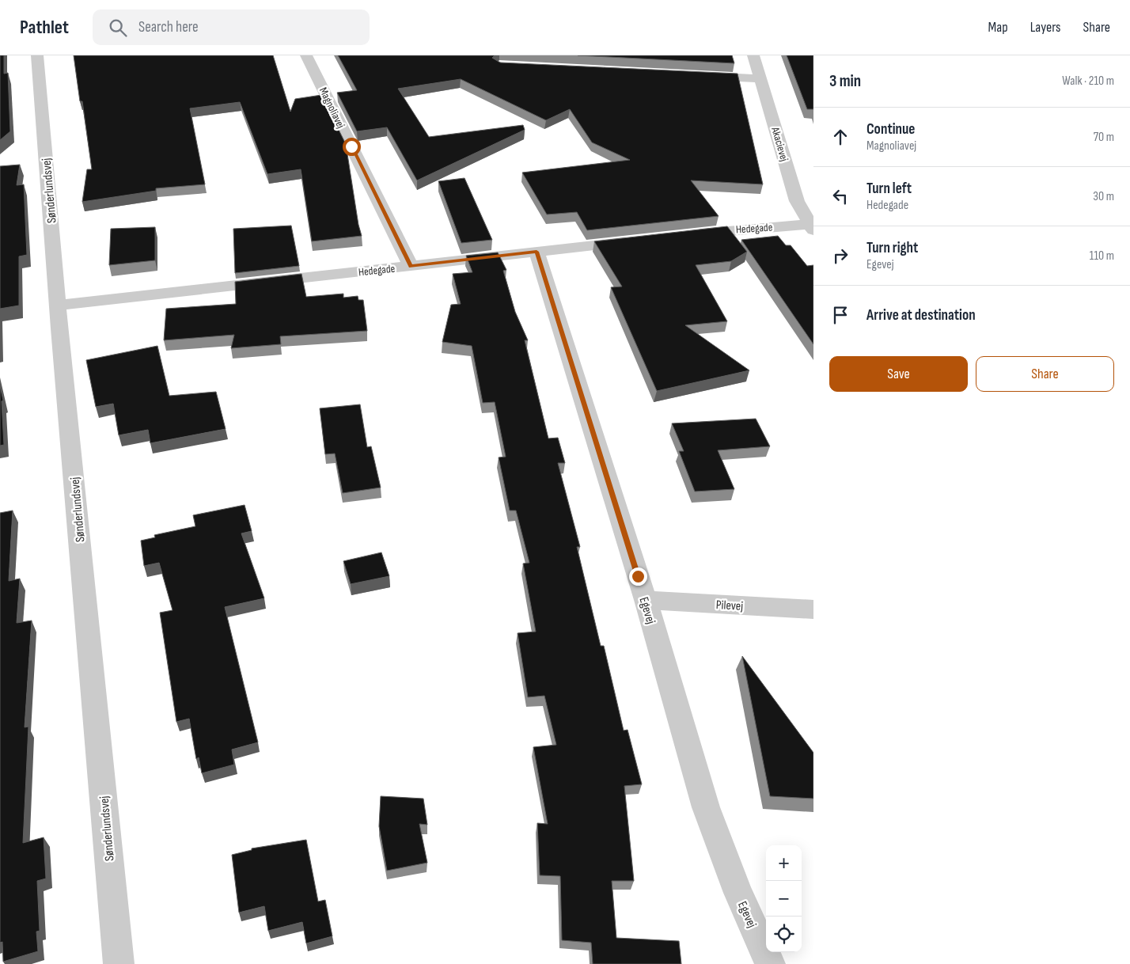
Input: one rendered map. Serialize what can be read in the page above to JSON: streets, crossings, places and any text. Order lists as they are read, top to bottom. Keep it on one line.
{"streets":{"street":["Magnoliavej","Akacievej","Sønderlundsvej","Hedegade","Pilevej","Egevej"]},"crossings":[["Magnoliavej","Hedegade"],["Akacievej","Hedegade"],["Sønderlundsvej","Hedegade"],["Hedegade","Egevej"],["Pilevej","Egevej"]],"page":{"header":"Pathlet","search":"Search here","nav":["Map","Layers","Share"],"heading":["3 min","Walk · 210 m"],"list":[["Continue","Magnoliavej","70 m"],["Turn left","Hedegade","30 m"],["Turn right","Egevej","110 m"],"Arrive at destination"],"buttons":["Save","Share"],"map_buttons":["+","−"]}}
